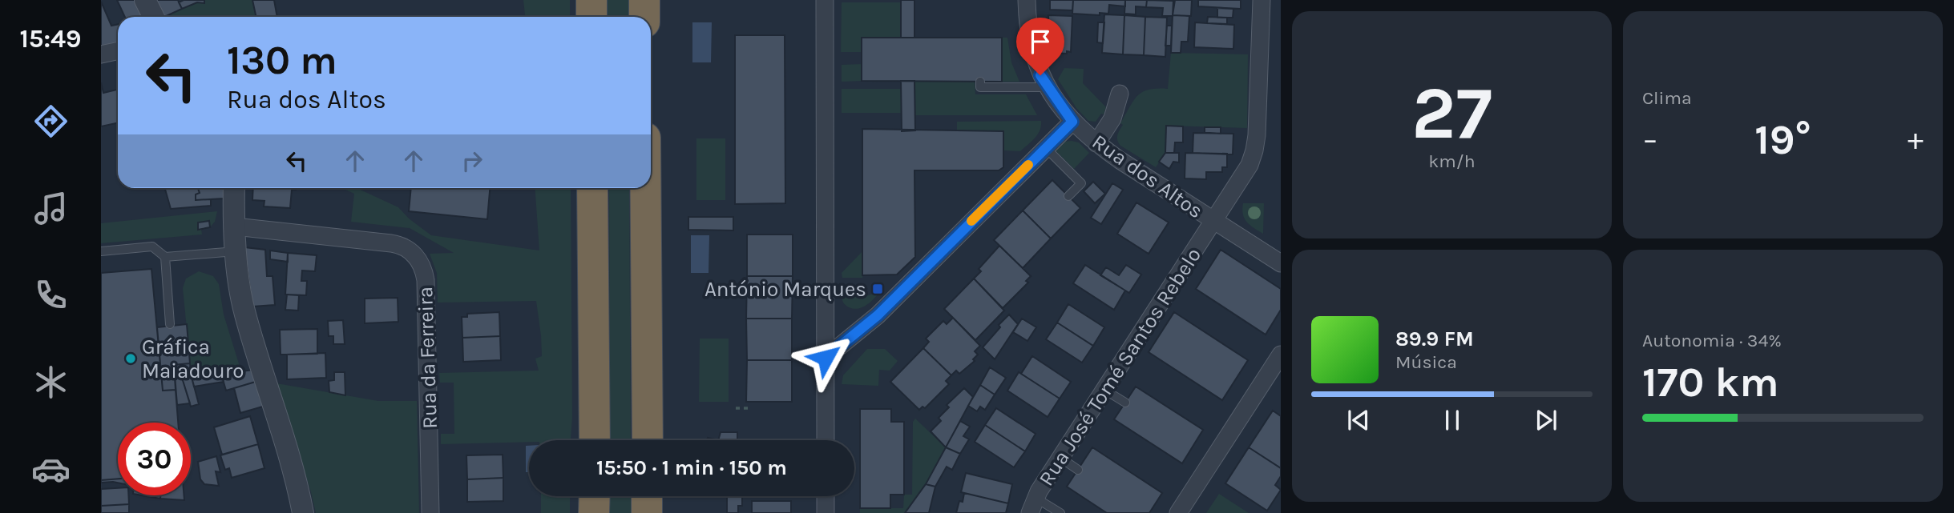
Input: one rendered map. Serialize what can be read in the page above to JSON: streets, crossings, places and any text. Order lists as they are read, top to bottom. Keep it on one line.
{"streets":{"street":["Rua dos Altos","Rua da Ferreira","Rua José Tomé Santos Rebelo"]},"crossings":[["Rua dos Altos","Rua José Tomé Santos Rebelo"]],"places":{"transit":["António Marques"],"other":["Gráfica Maiadouro"]},"page":{"tabs":"15:49","tile":[["27","km/h"],"Clima",["Autonomia · 34%","170 km"]],"turn":["130 m","Rua dos Altos"],"heat":["−","19°","+"],"song":["89.9 FM","Música"],"limit":"30","trip":"15:50 · 1 min · 150 m"}}
